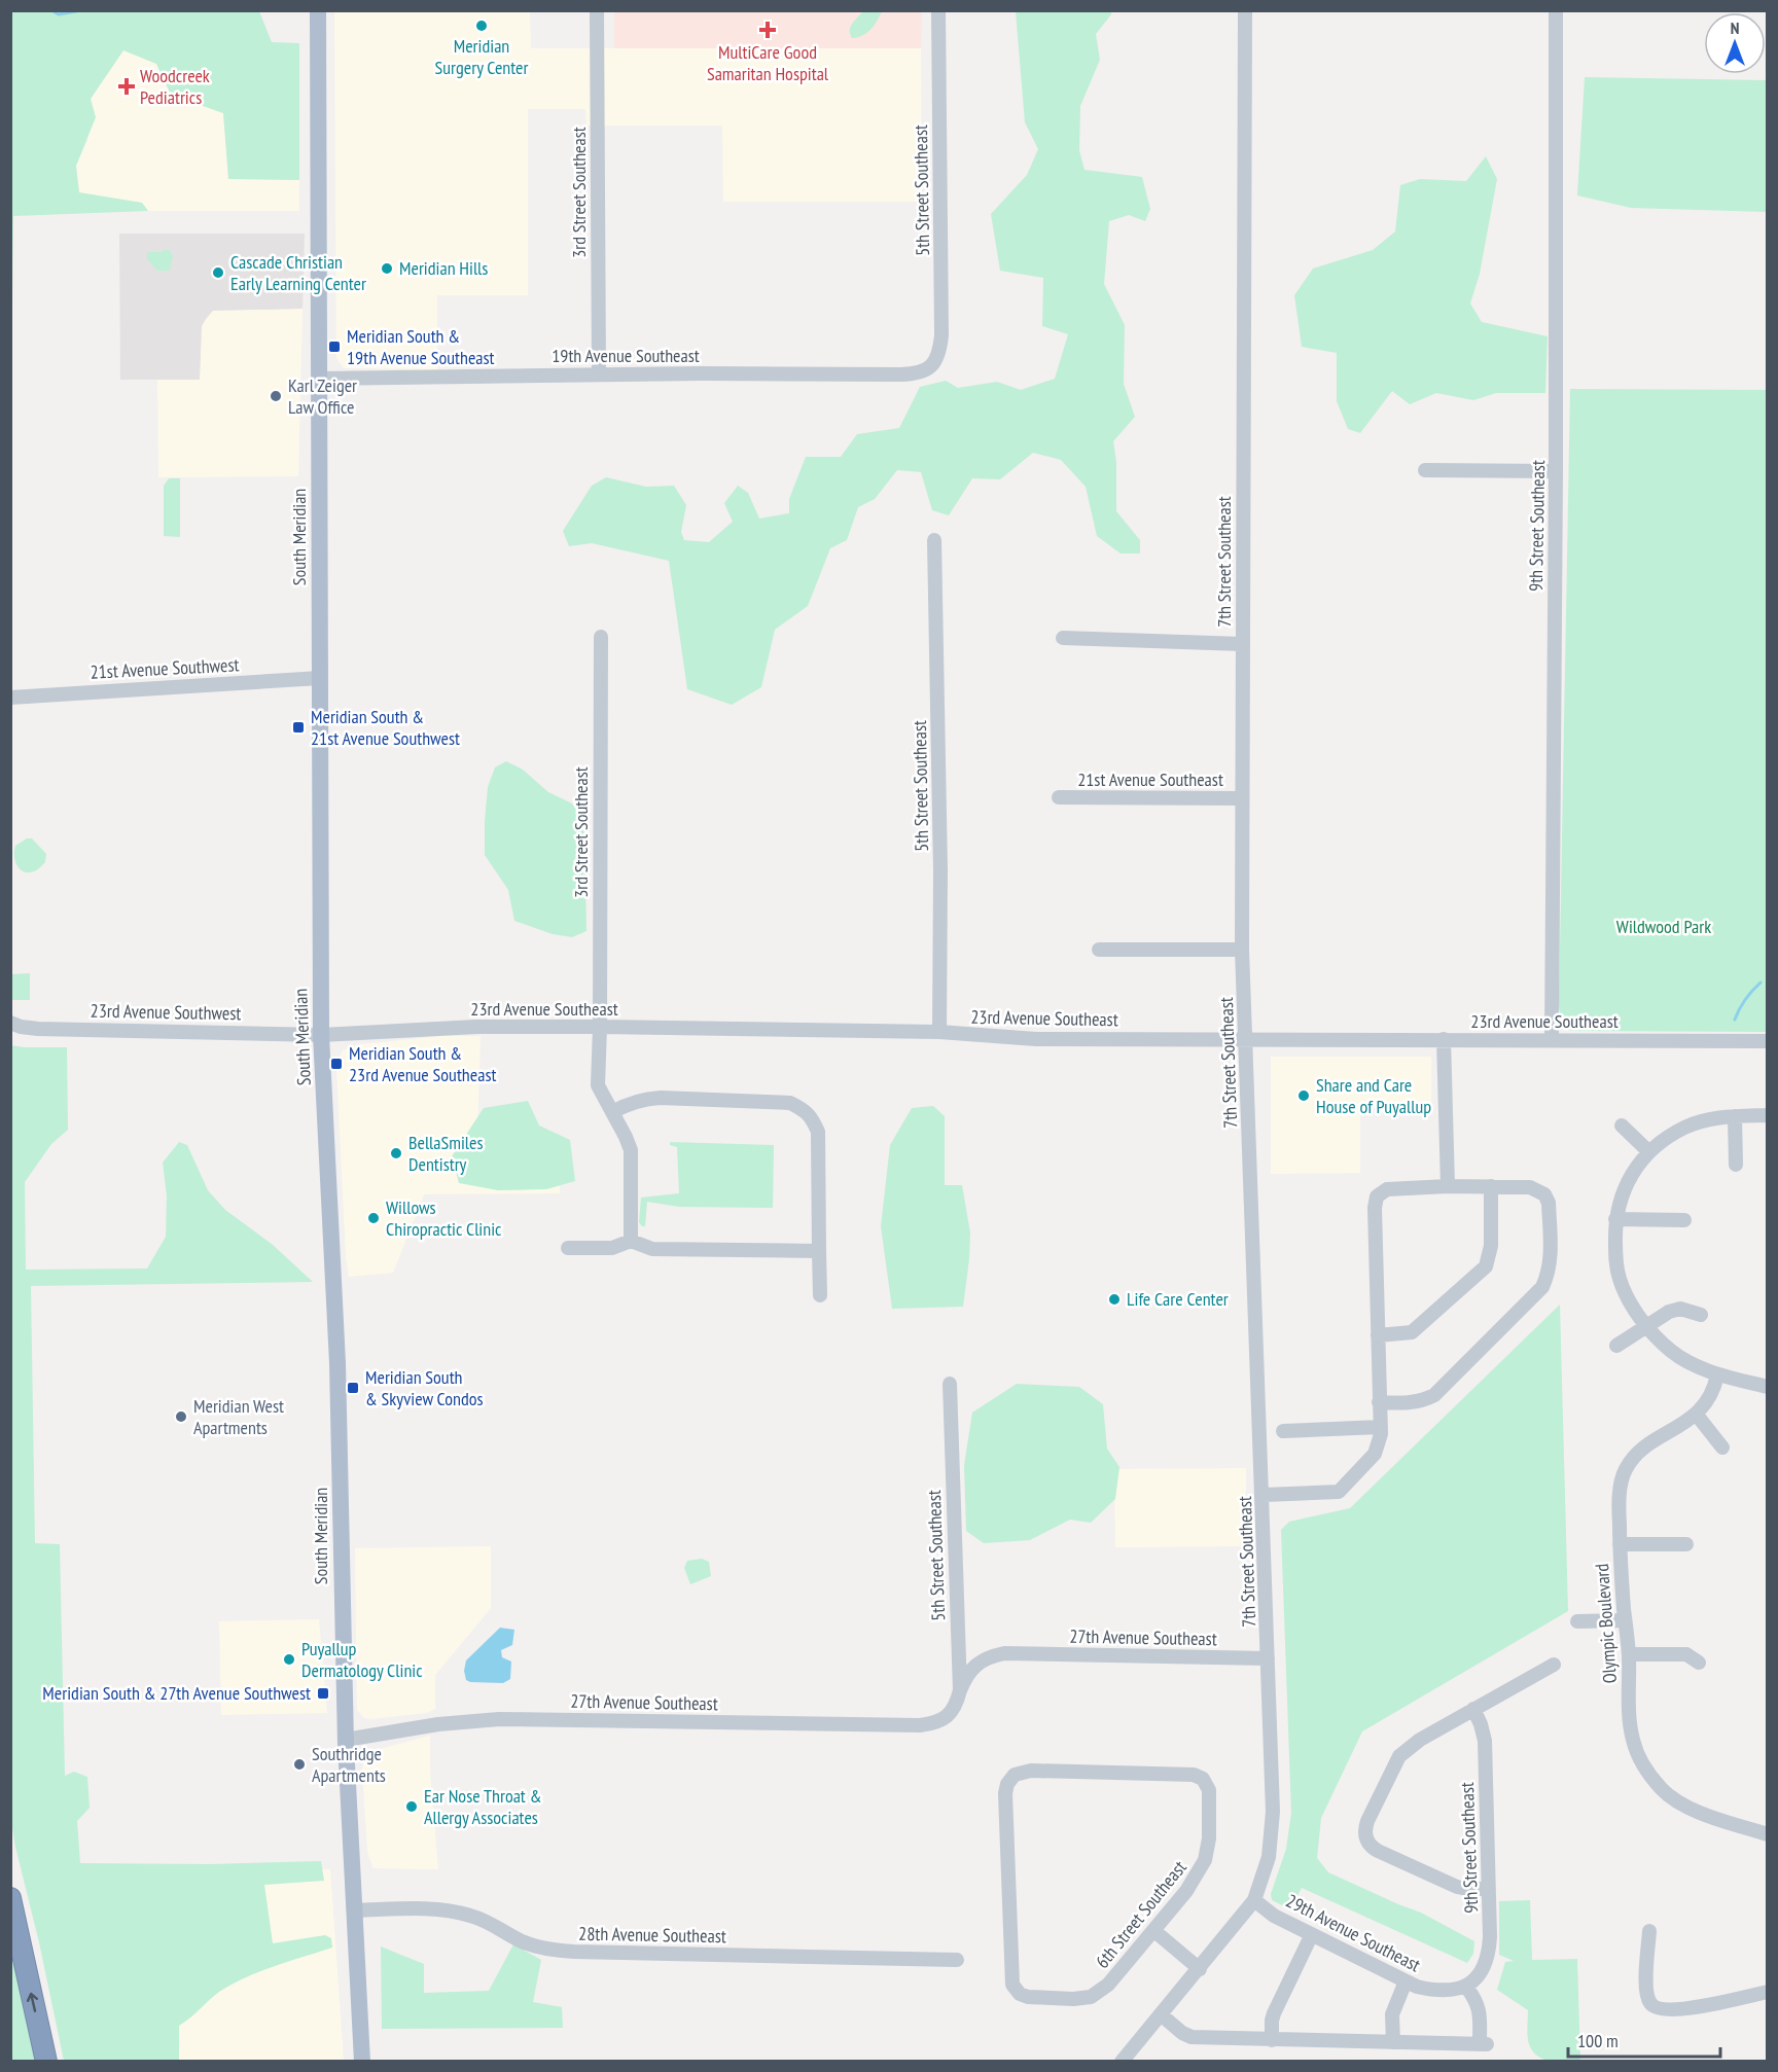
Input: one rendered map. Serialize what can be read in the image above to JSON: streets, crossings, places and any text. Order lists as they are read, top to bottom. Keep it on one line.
{"streets":{"main road":["South Meridian"],"street":["5th Street Southeast","3rd Street Southeast","19th Avenue Southeast","9th Street Southeast","7th Street Southeast","21st Avenue Southwest","21st Avenue Southeast","23rd Avenue Southeast","23rd Avenue Southwest","Olympic Boulevard","27th Avenue Southeast","6th Street Southeast","29th Avenue Southeast","28th Avenue Southeast"]},"crossings":[["5th Street Southeast","19th Avenue Southeast"],["5th Street Southeast","23rd Avenue Southeast"],["5th Street Southeast","27th Avenue Southeast"],["3rd Street Southeast","19th Avenue Southeast"],["3rd Street Southeast","23rd Avenue Southeast"],["19th Avenue Southeast","South Meridian"],["9th Street Southeast","23rd Avenue Southeast"],["9th Street Southeast","29th Avenue Southeast"],["South Meridian","21st Avenue Southwest"],["South Meridian","23rd Avenue Southeast"],["South Meridian","23rd Avenue Southwest"],["South Meridian","27th Avenue Southeast"],["South Meridian","28th Avenue Southeast"],["7th Street Southeast","21st Avenue Southeast"],["7th Street Southeast","23rd Avenue Southeast"],["7th Street Southeast","27th Avenue Southeast"],["7th Street Southeast","29th Avenue Southeast"],["23rd Avenue Southeast","23rd Avenue Southwest"]],"parks":["Wildwood Park"],"places":{"other":["Meridian Surgery Center","Meridian Hills","Cascade Christian Early Learning Center","Karl Zeiger Law Office","Share and Care House of Puyallup","BellaSmiles Dentistry","Willows Chiropractic Clinic","Life Care Center","Meridian West Apartments","Puyallup Dermatology Clinic","Southridge Apartments","Ear Nose Throat & Allergy Associates"],"health":["MultiCare Good Samaritan Hospital","Woodcreek Pediatrics"],"transit":["Meridian South & 19th Avenue Southeast","Meridian South & 21st Avenue Southwest","Meridian South & 23rd Avenue Southeast","Meridian South & Skyview Condos","Meridian South & 27th Avenue Southwest"]},"scale_bar":"100 m","north":"top"}
